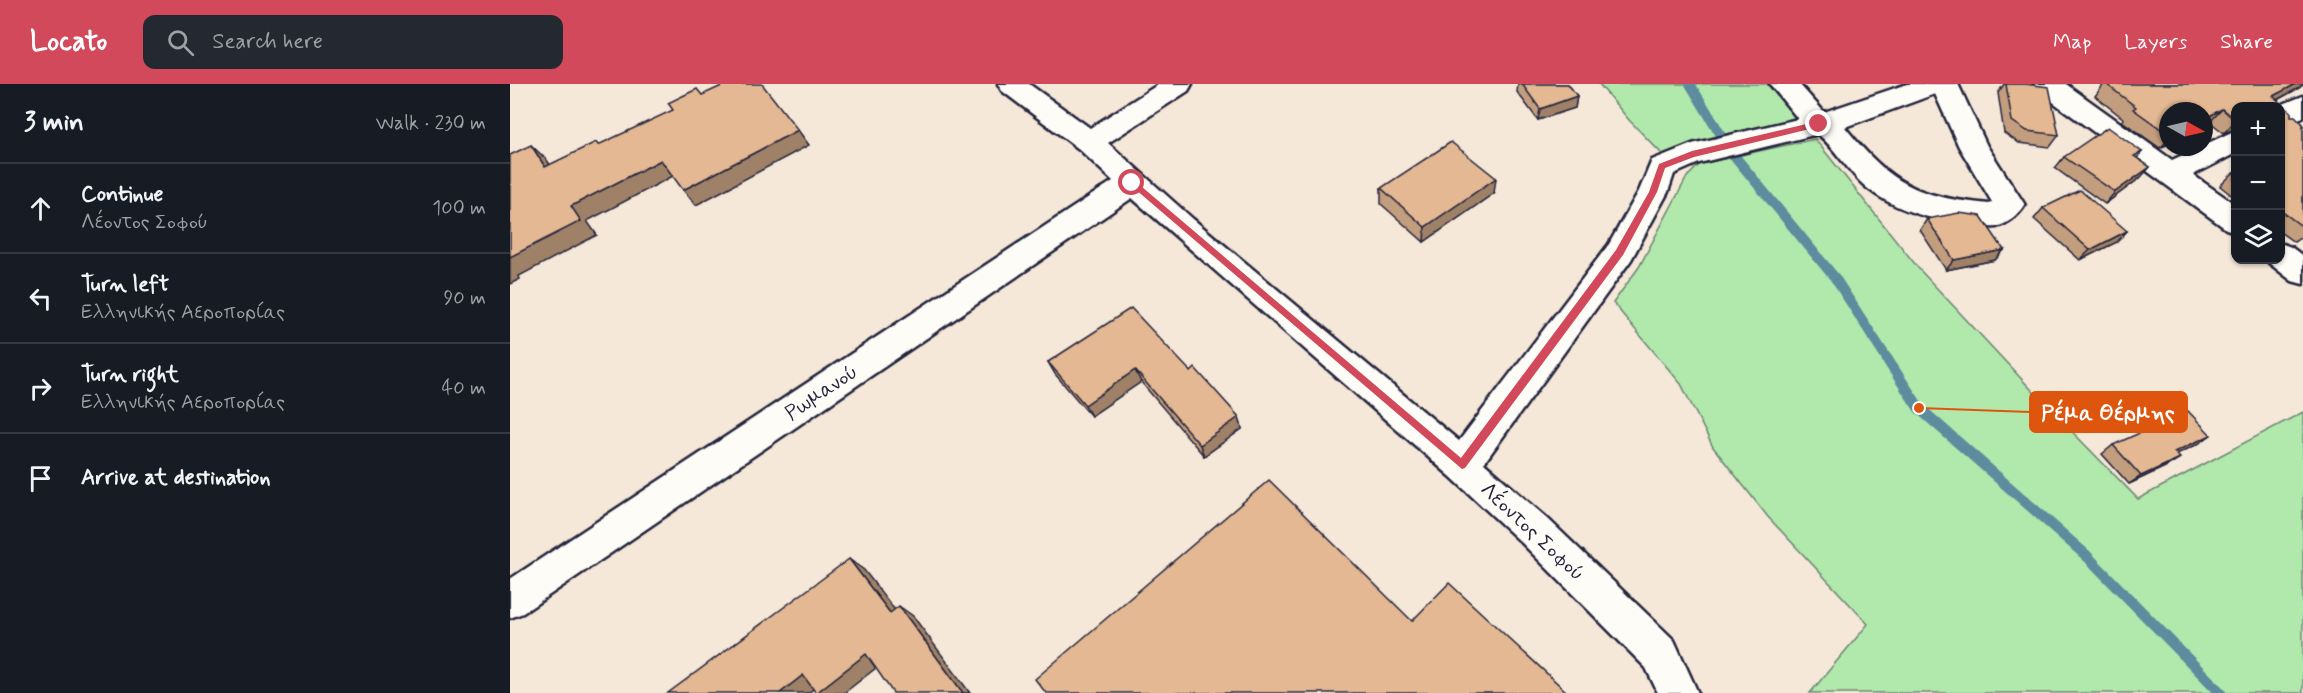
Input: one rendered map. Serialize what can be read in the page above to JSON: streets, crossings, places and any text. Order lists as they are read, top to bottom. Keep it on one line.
{"streets":{"street":["Ρωμανού","Λέοντος Σοφού"]},"crossings":[["Ρωμανού","Λέοντος Σοφού"]],"places":["Ρέμα Θέρμης"],"north":"right","page":{"header":"Locato","search":"Search here","nav":["Map","Layers","Share"],"heading":["3 min","Walk · 230 m"],"map_buttons":["+","−"],"list":[["Continue","Λέοντος Σοφού","100 m"],["Turn left","Ελληνικής Αεροπορίας","90 m"],["Turn right","Ελληνικής Αεροπορίας","40 m"],"Arrive at destination"]}}
